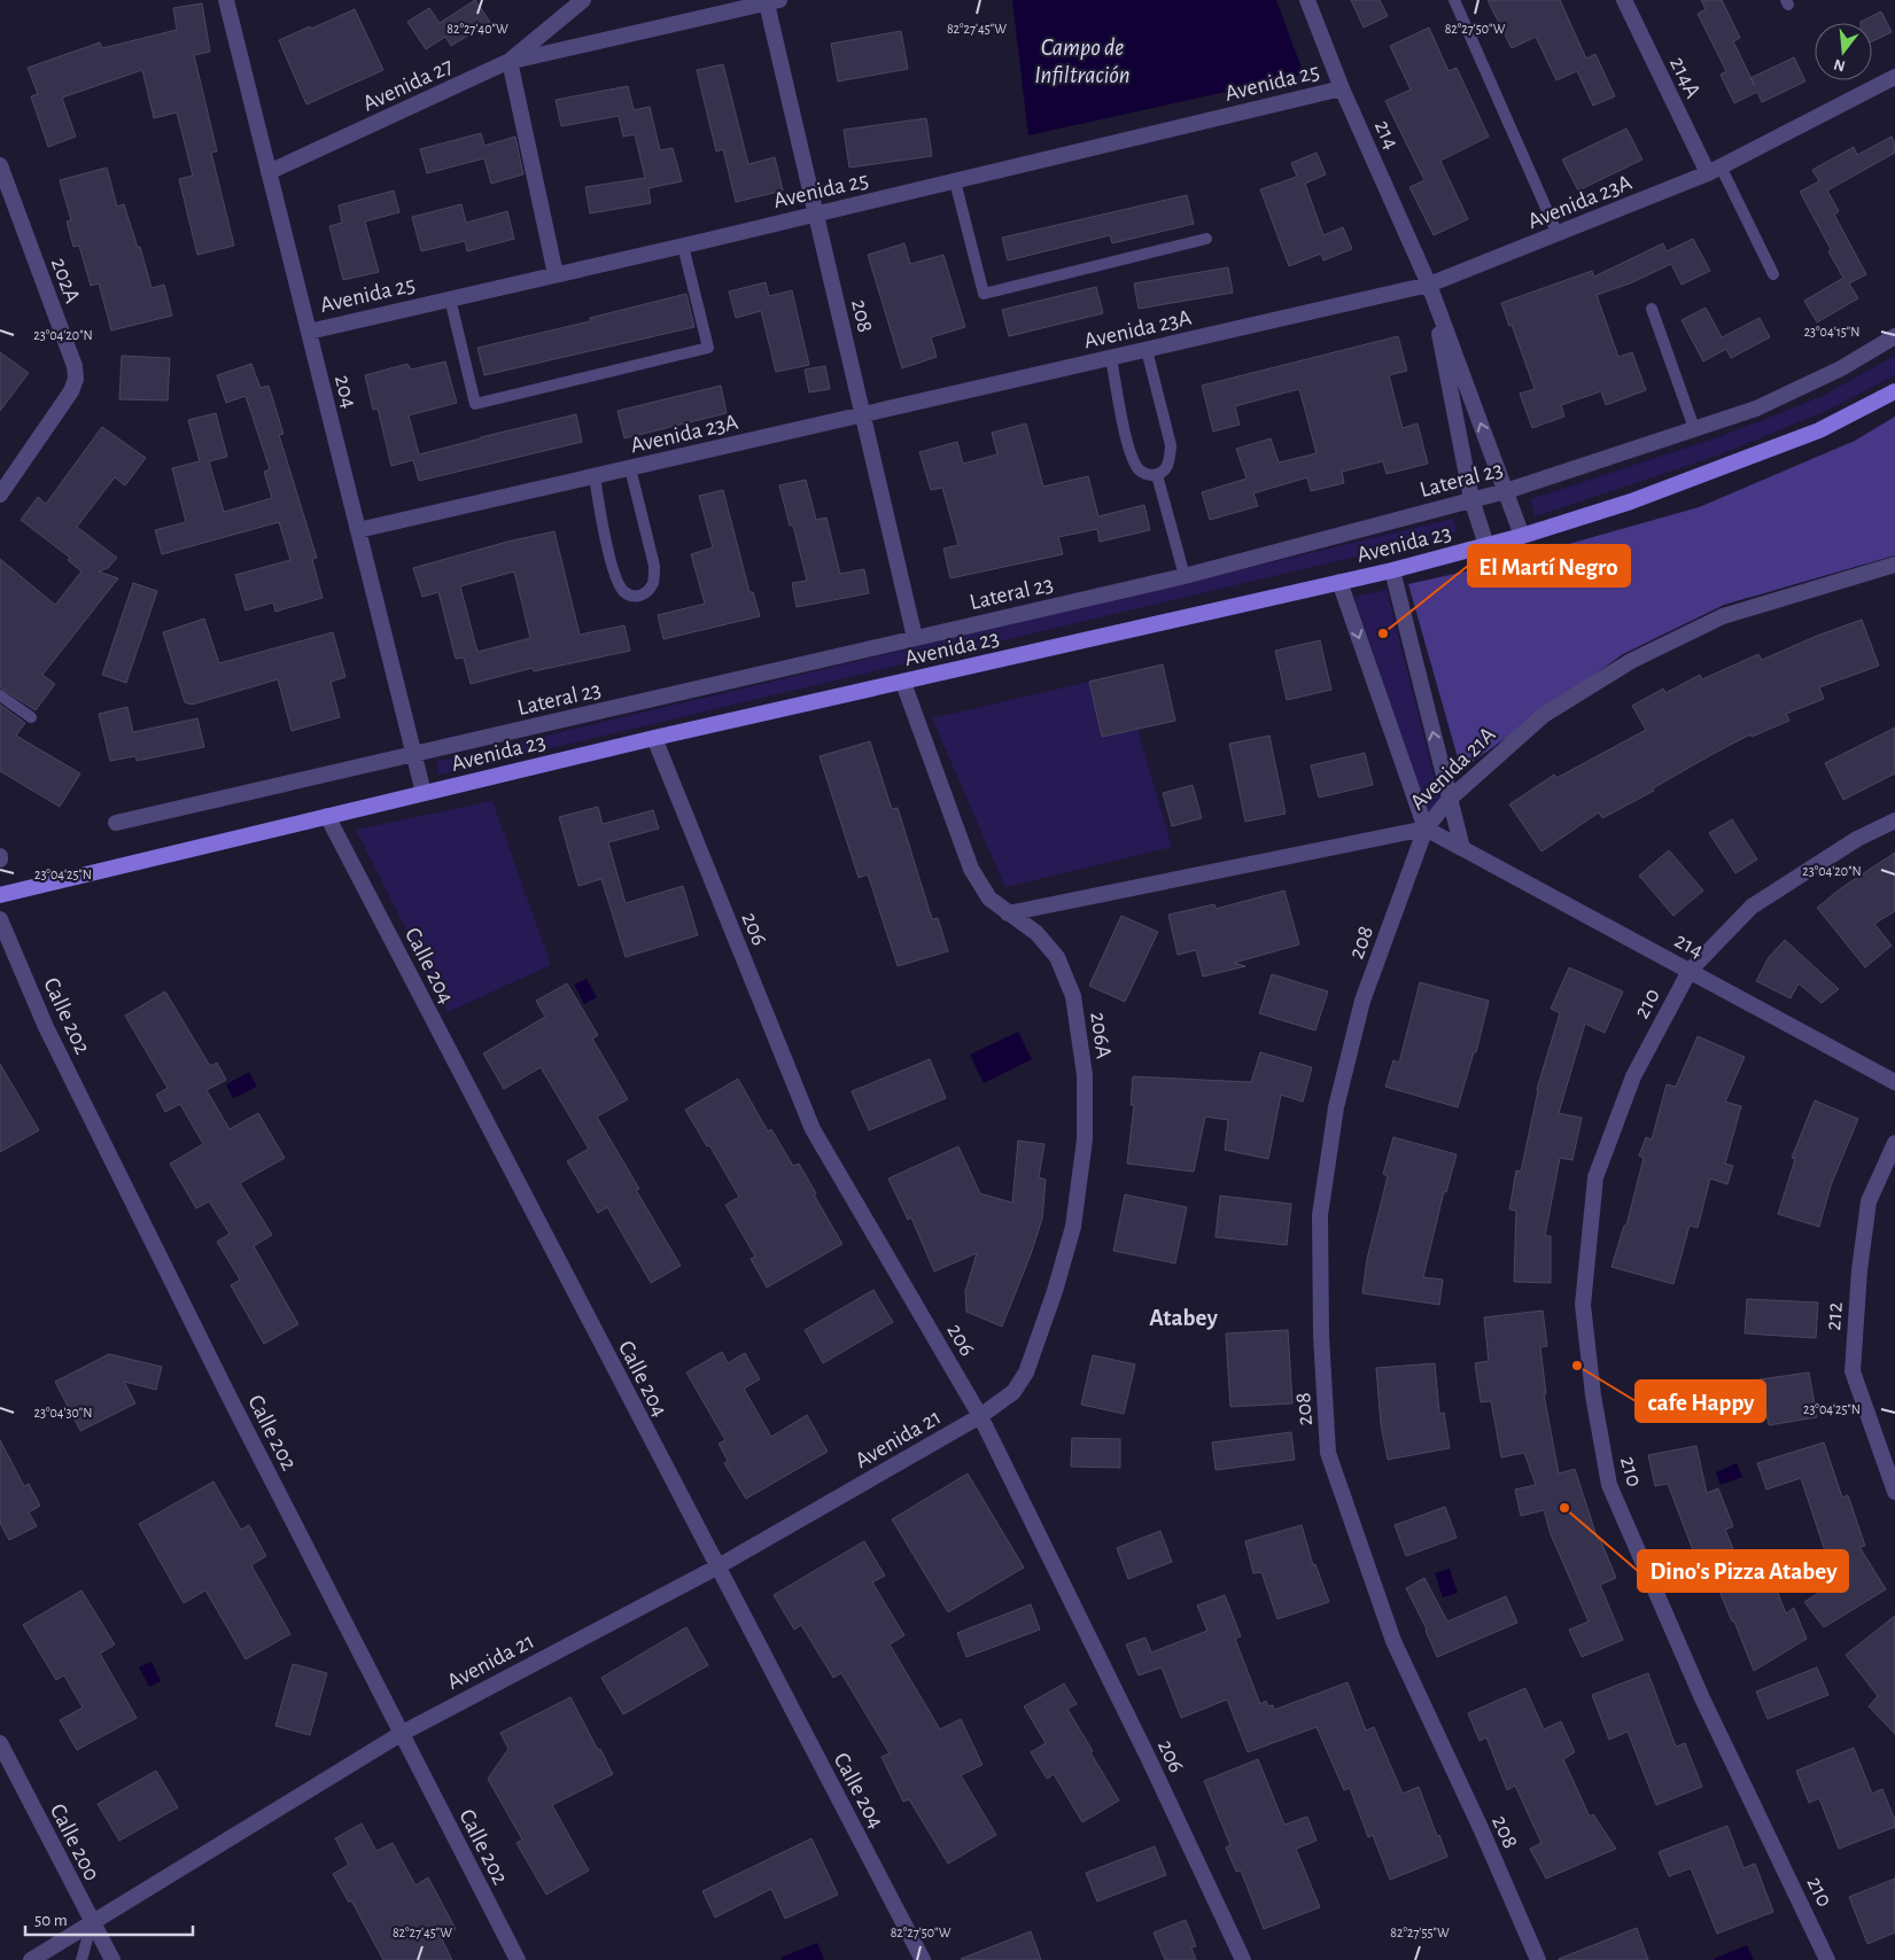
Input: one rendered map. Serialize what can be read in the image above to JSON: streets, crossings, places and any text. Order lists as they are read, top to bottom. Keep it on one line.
{"streets":{"main road":["Avenida 23"],"street":["214A","Avenida 25","Avenida 27","214","Avenida 23A","202A","208","204","Lateral 23","Avenida 21A","206","Calle 204","210","Calle 202","206A","212","Avenida 21","Calle 200"]},"crossings":[["214A","Avenida 23A"],["Avenida 25","214"],["Avenida 25","208"],["Avenida 25","204"],["Avenida 27","204"],["214","Avenida 23A"],["214","208"],["214","Lateral 23"],["214","Avenida 23"],["214","Avenida 21A"],["214","210"],["Avenida 23A","208"],["Avenida 23A","204"],["208","Lateral 23"],["208","Avenida 21A"],["204","Lateral 23"],["204","Avenida 23"],["Avenida 23","206"],["Avenida 23","Calle 204"],["Avenida 23","206A"],["Avenida 21A","206A"],["206","206A"],["206","Avenida 21"],["Calle 204","Avenida 21"],["Calle 202","Avenida 21"],["206A","Avenida 21"],["Avenida 21","Calle 200"]],"districts":["Atabey"],"water":["Campo de Infiltración"],"places":["El Martí Negro","cafe Happy","Dino's Pizza Atabey"],"scale_bar":"50 m","north":"bottom","coordinates":["82°27'40\"W","82°27'45\"W","82°27'50\"W","23°04'15\"N","23°04'20\"N","23°04'25\"N","23°04'30\"N","82°27'55\"W"]}
